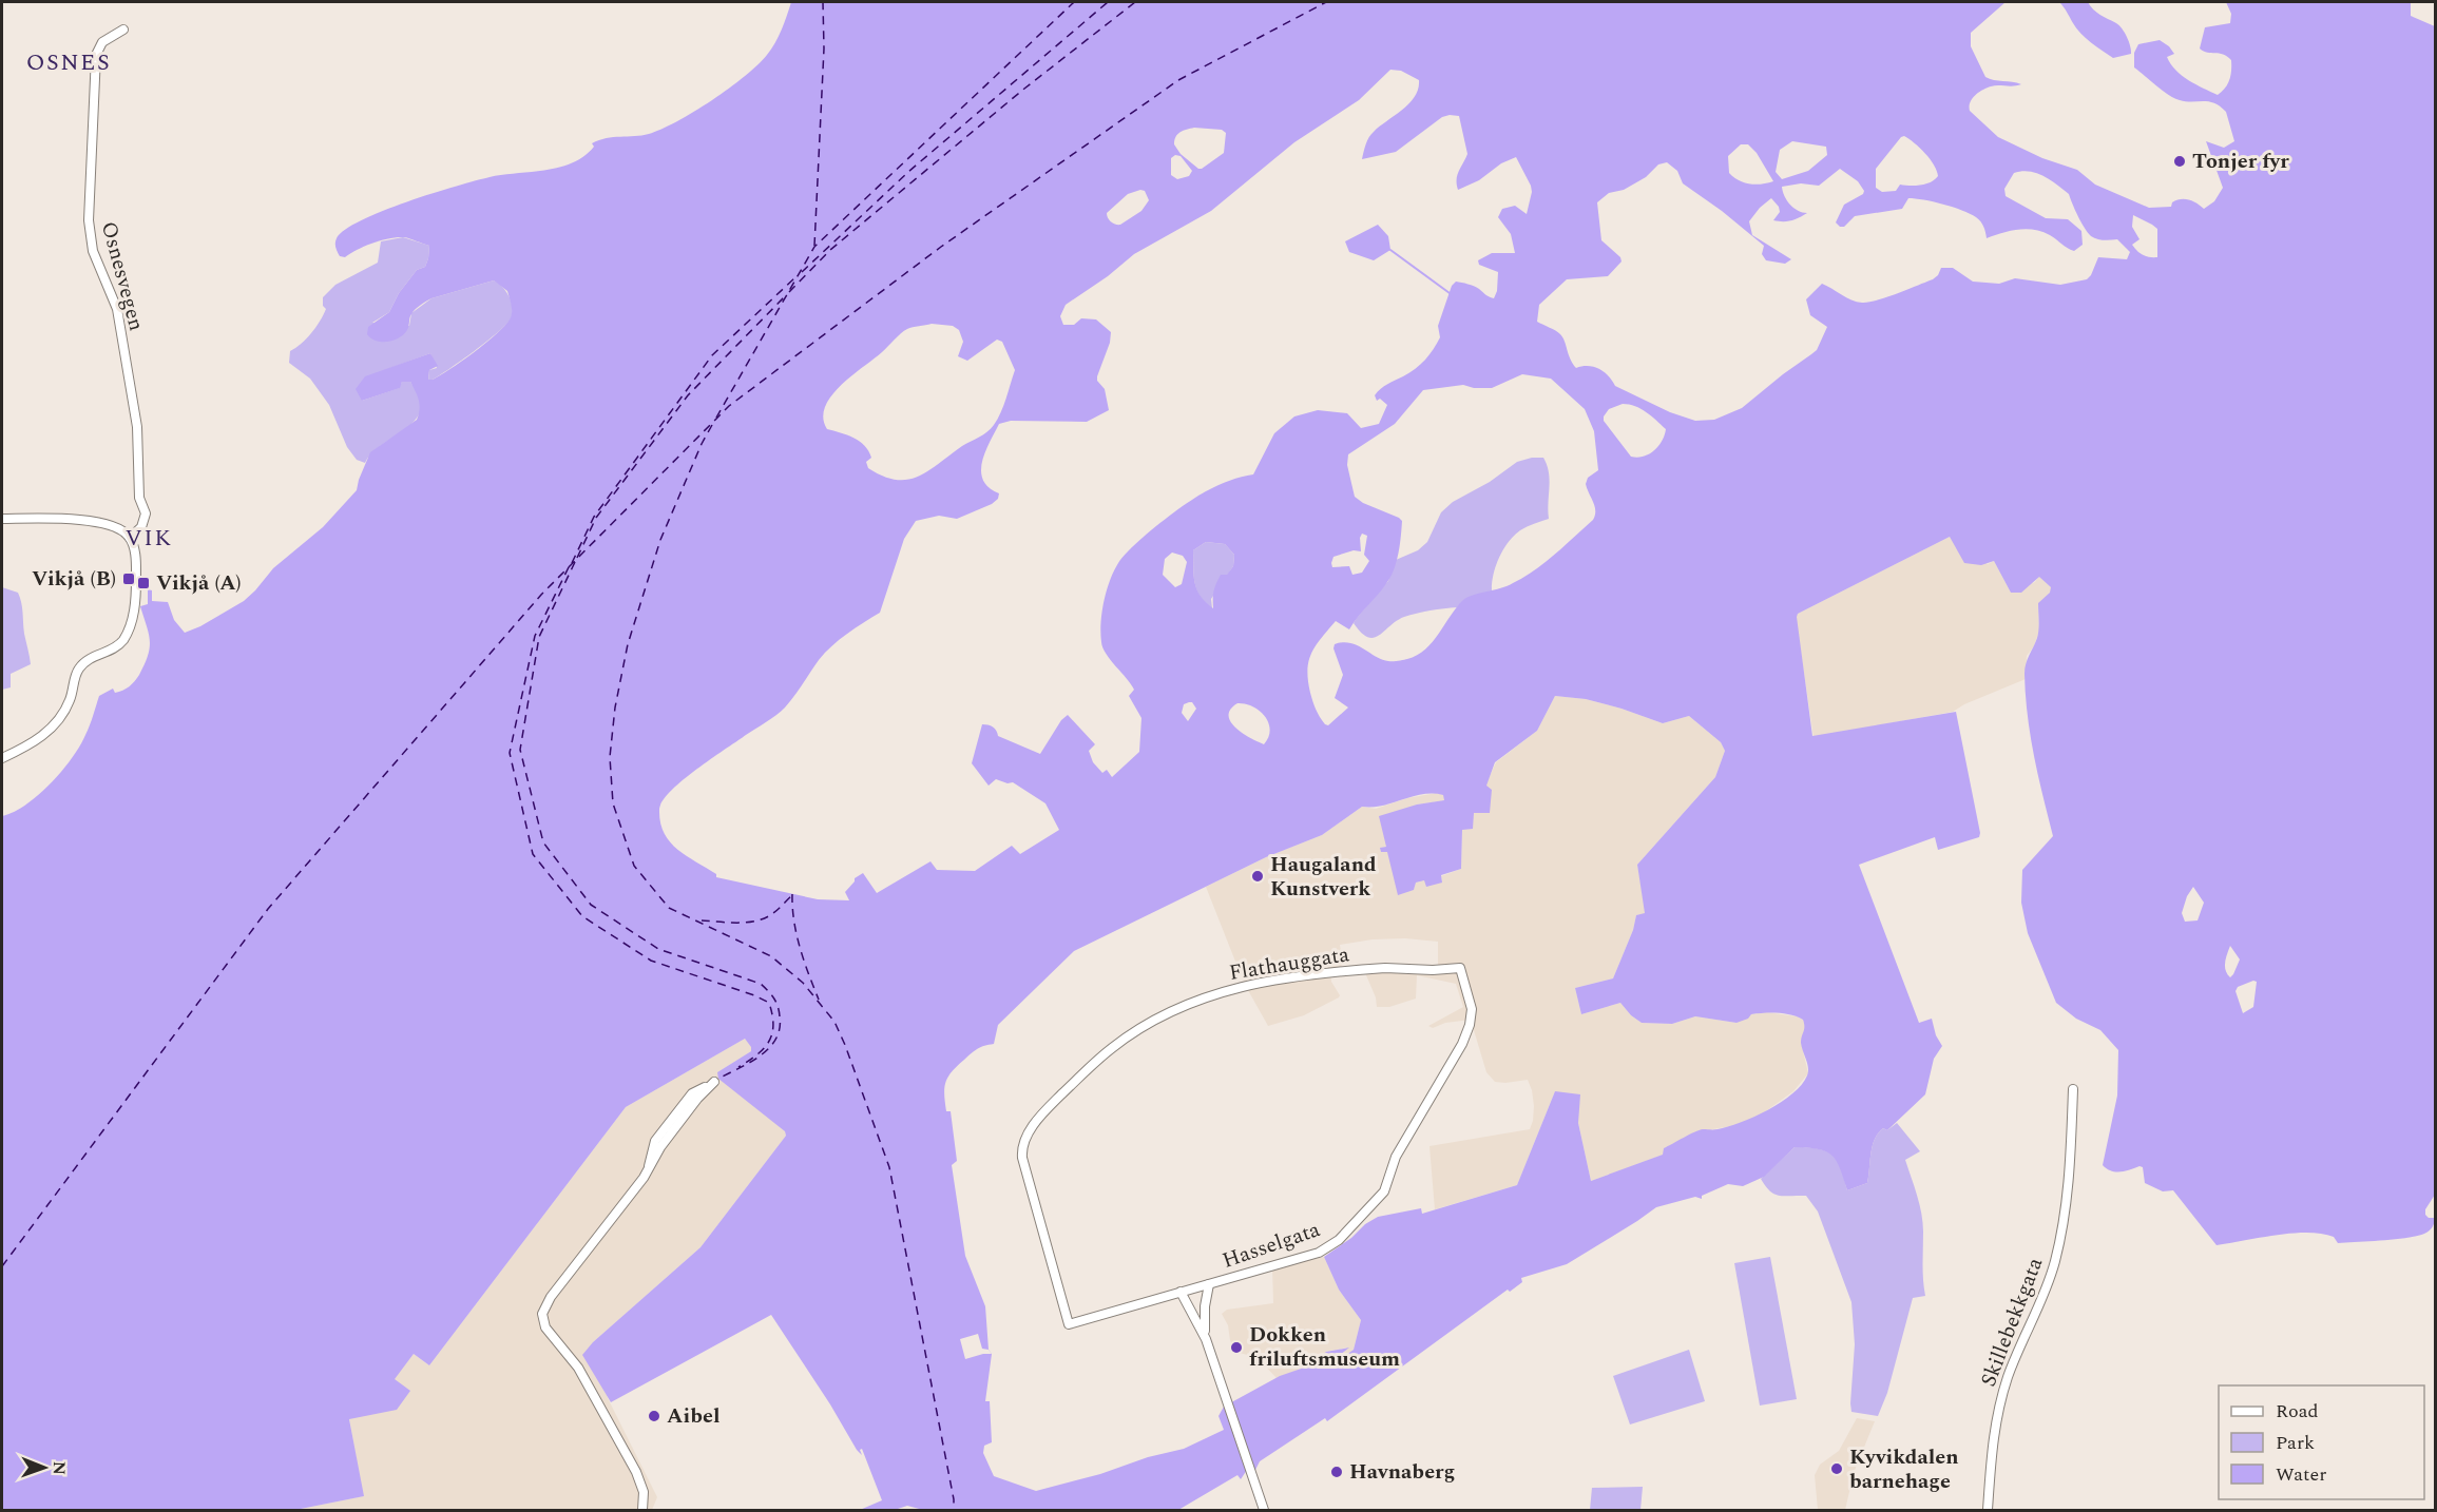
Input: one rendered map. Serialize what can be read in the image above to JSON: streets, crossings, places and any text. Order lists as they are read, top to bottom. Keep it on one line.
{"streets":{"street":["Osnesvegen","Flathauggata","Hasselgata","Skillebekkgata"]},"crossings":[["Flathauggata","Hasselgata"]],"districts":["OSNES","VIK"],"places":{"other":["Tonjer fyr","Haugaland Kunstverk","Dokken friluftsmuseum","Aibel","Kyvikdalen barnehage","Havnaberg"],"transit":["Vikjå (B)","Vikjå (A)"]},"legend":["Road","Park","Water"],"north":"right"}
